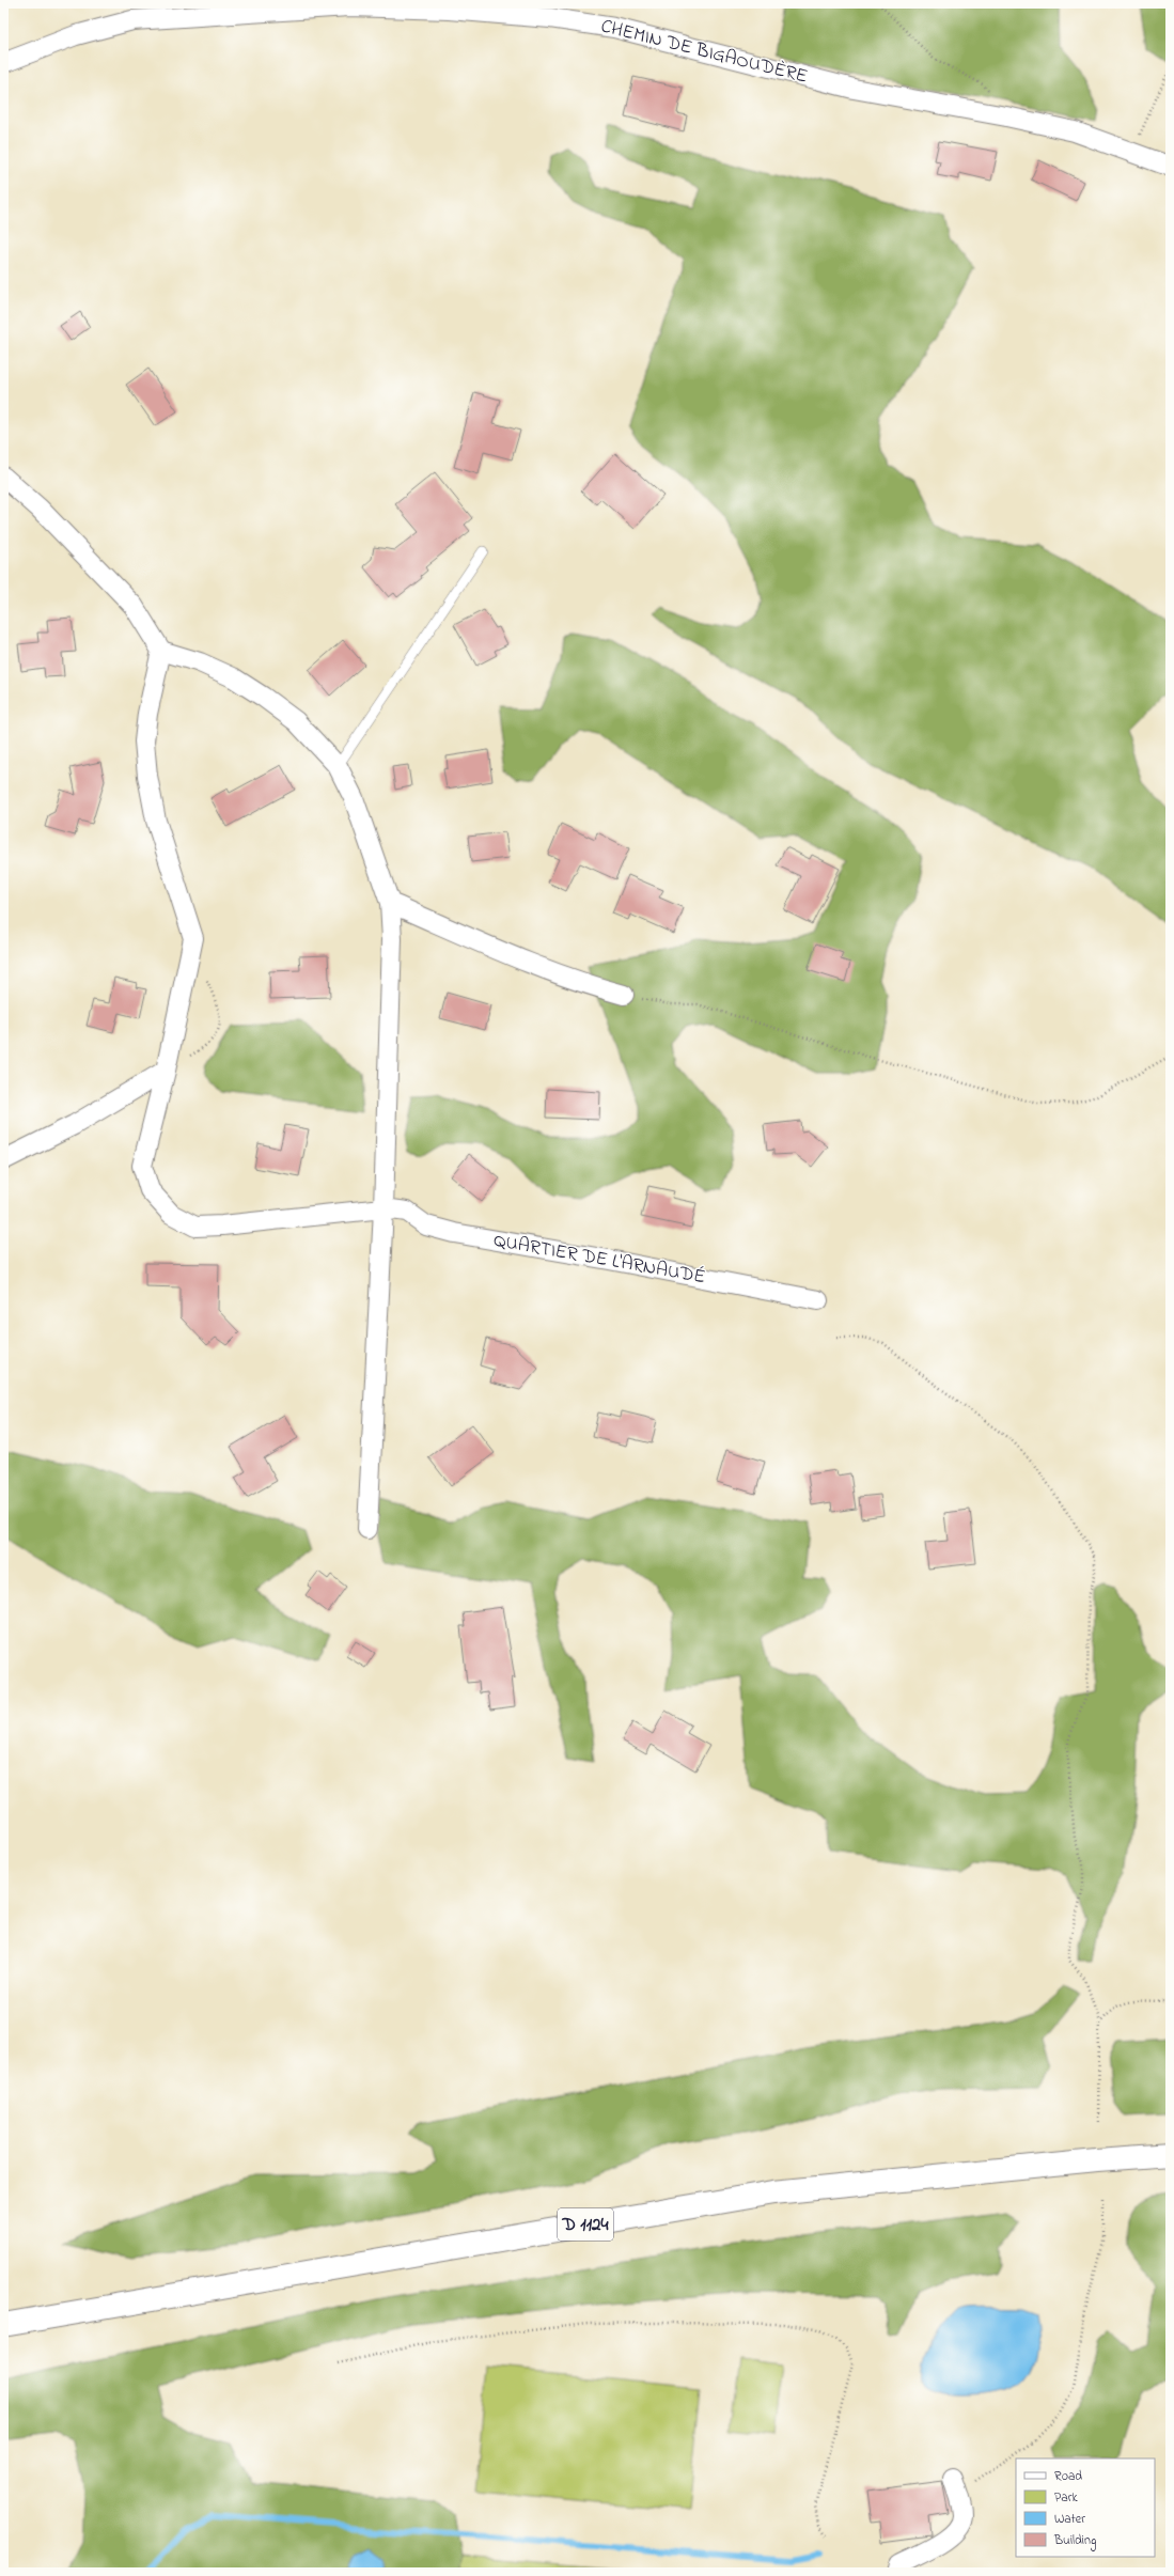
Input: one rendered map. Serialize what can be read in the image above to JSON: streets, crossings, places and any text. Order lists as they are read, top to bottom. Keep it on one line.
{"streets":{"highway":["D 1124"],"street":["CHEMIN DE BIGAOUDÈRE","QUARTIER DE L'ARNAUDÉ"]},"legend":["Road","Park","Water","Building"]}
